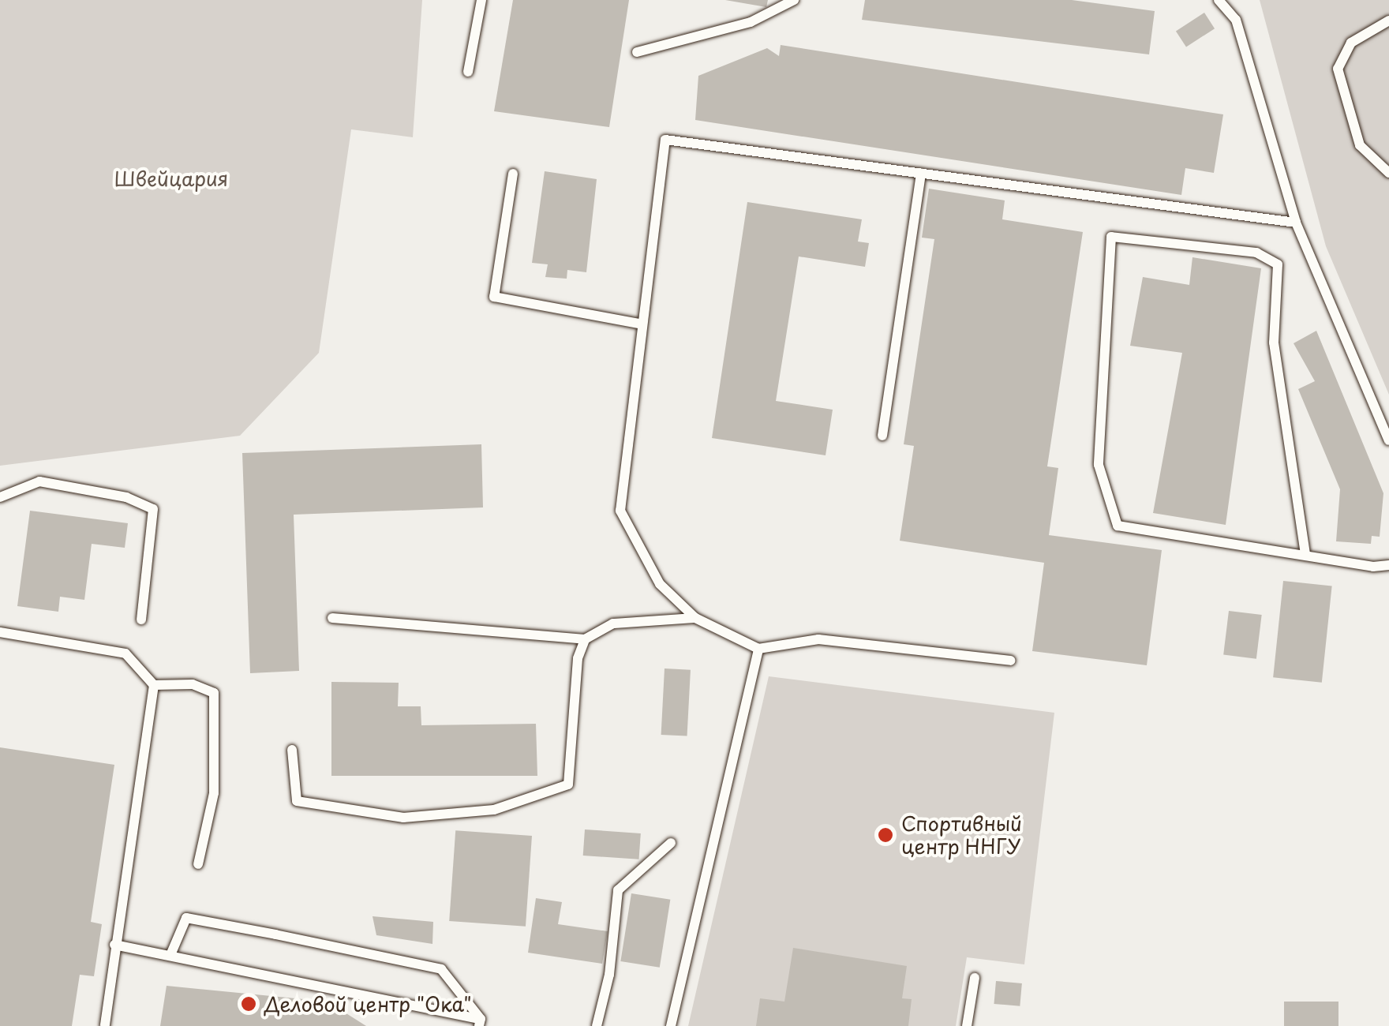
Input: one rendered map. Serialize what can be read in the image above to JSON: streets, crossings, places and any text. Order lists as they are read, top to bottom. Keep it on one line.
{"parks":["Швейцария"],"places":["Спортивный центр ННГУ","Деловой центр \"Ока\""]}
